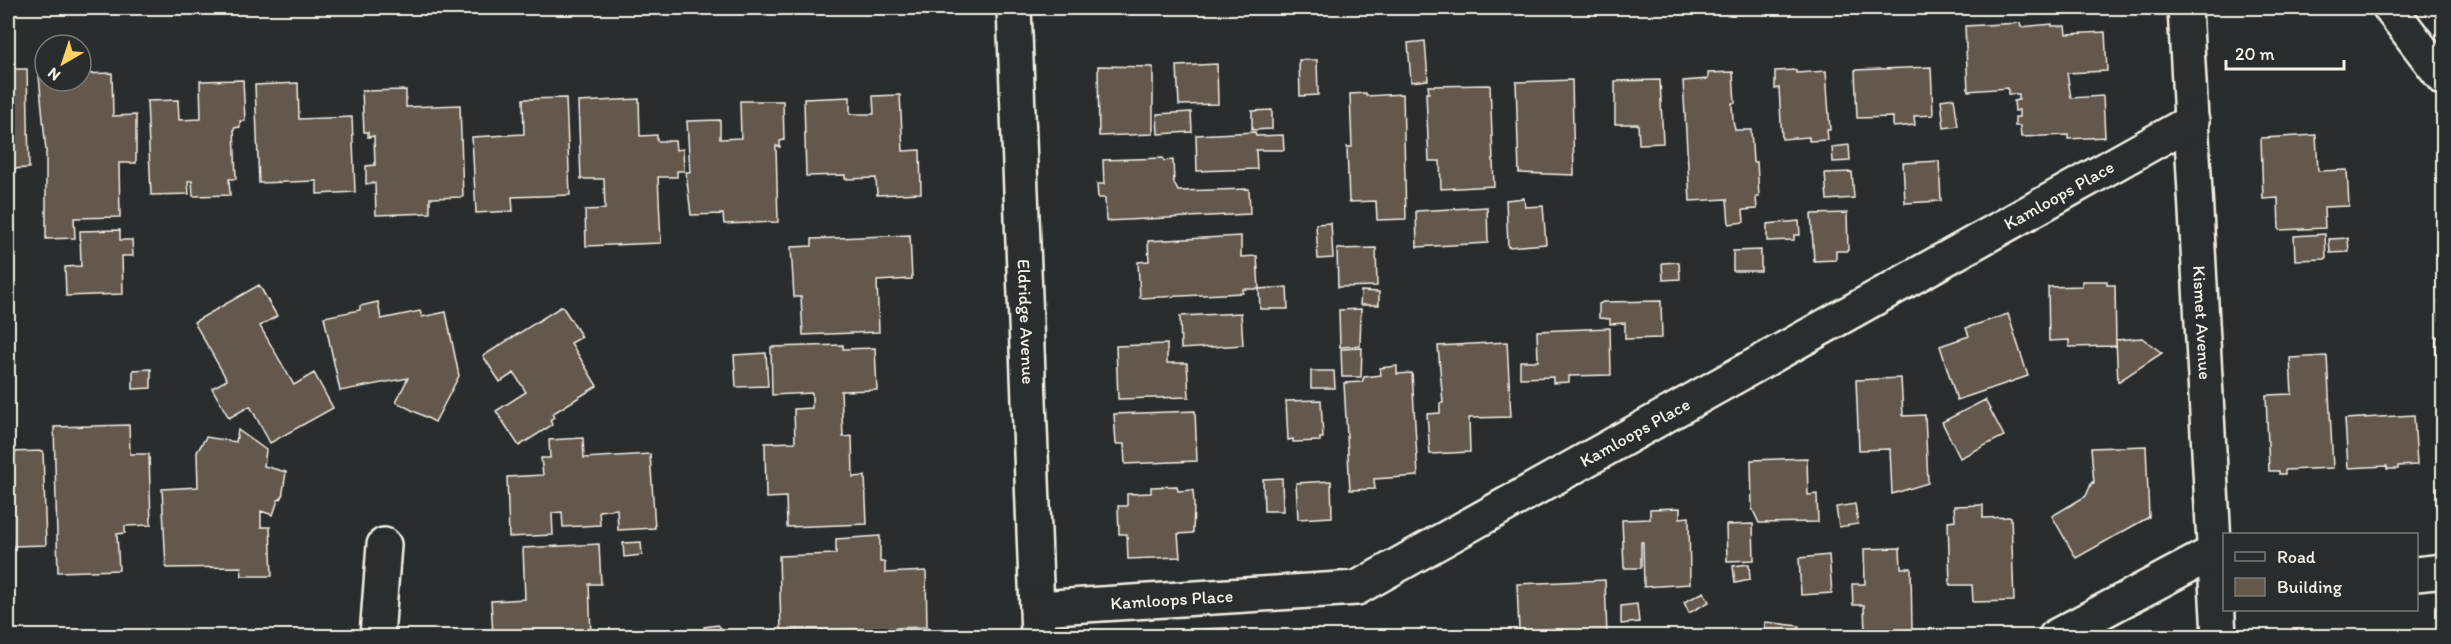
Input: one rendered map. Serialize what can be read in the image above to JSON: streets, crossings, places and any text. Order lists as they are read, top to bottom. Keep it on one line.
{"streets":{"main road":["Kamloops Place","Eldridge Avenue","Kismet Avenue"]},"crossings":[["Kamloops Place","Eldridge Avenue"],["Kamloops Place","Kismet Avenue"]],"legend":["Road","Building"],"scale_bar":"20 m","north":"bottom left"}
